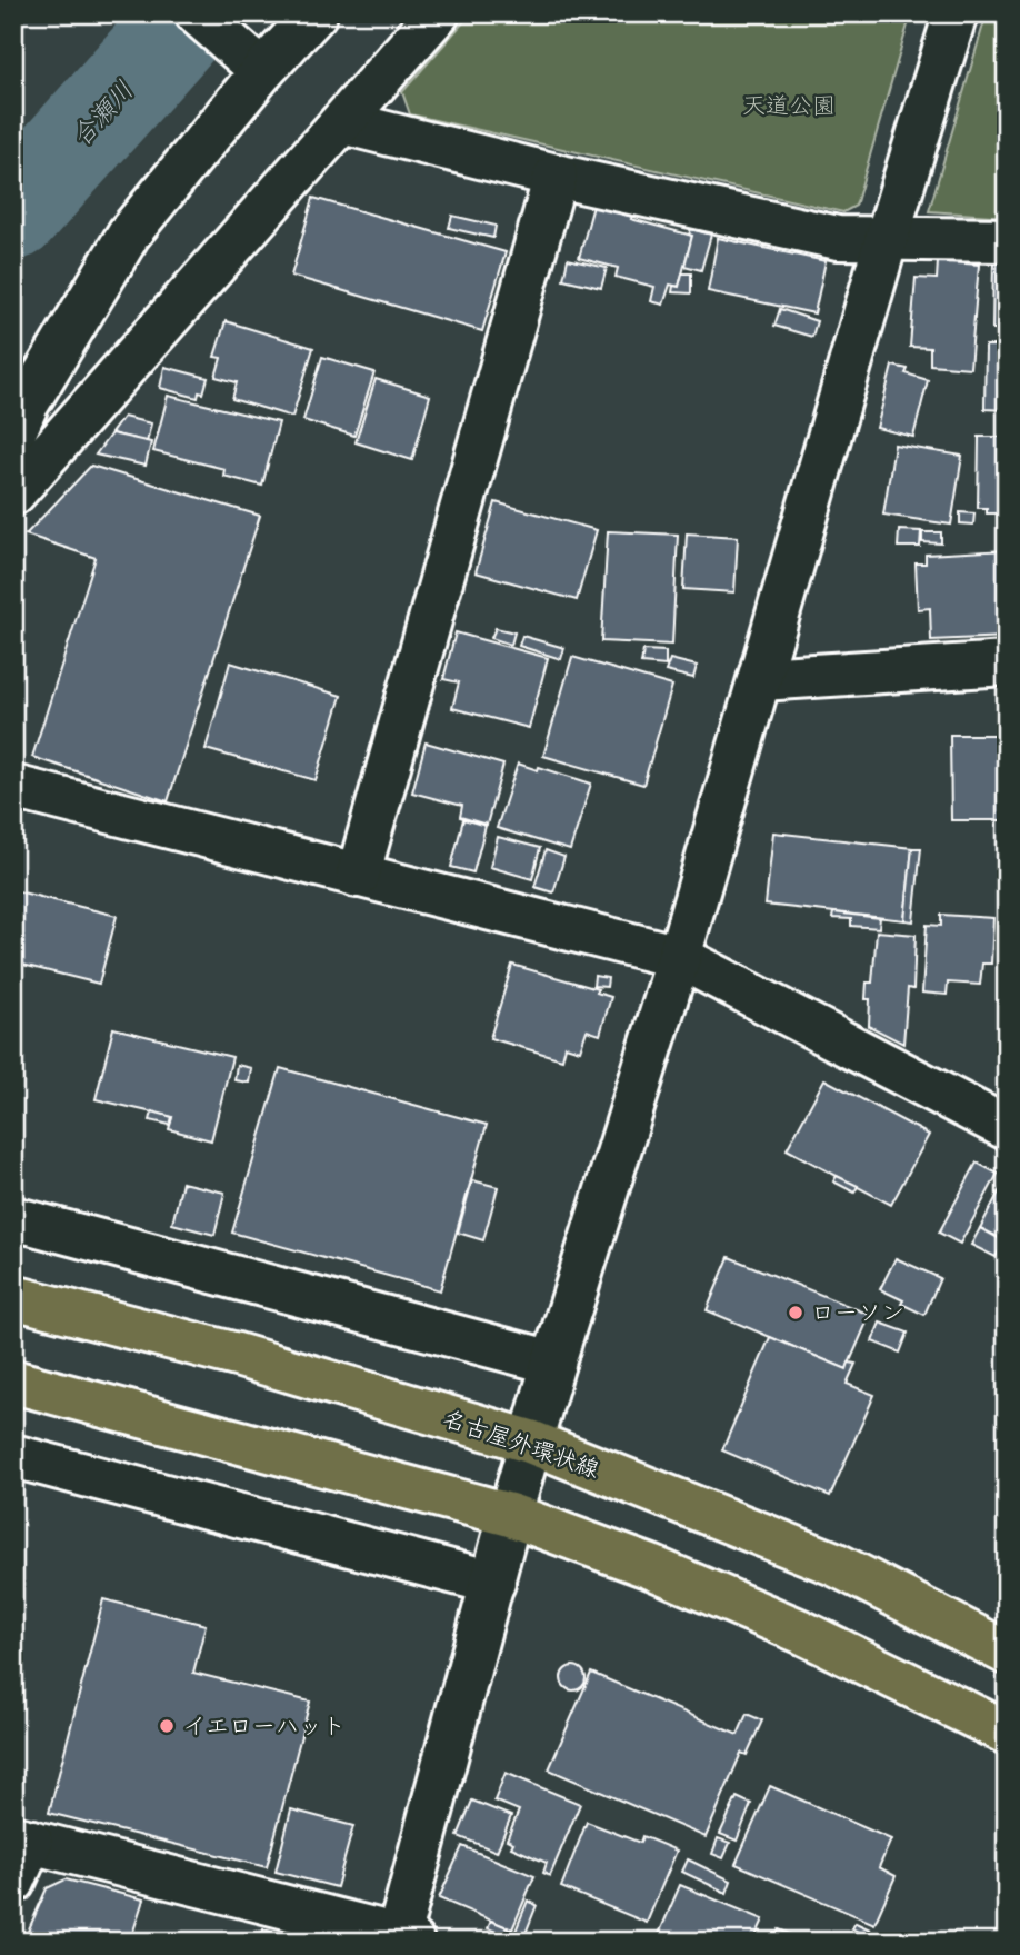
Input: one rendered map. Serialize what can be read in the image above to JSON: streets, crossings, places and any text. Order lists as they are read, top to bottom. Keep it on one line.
{"streets":{"main road":["名古屋外環状線"]},"water":["合瀬川"],"parks":["天道公園"],"places":["ローソン","イエローハット"]}
